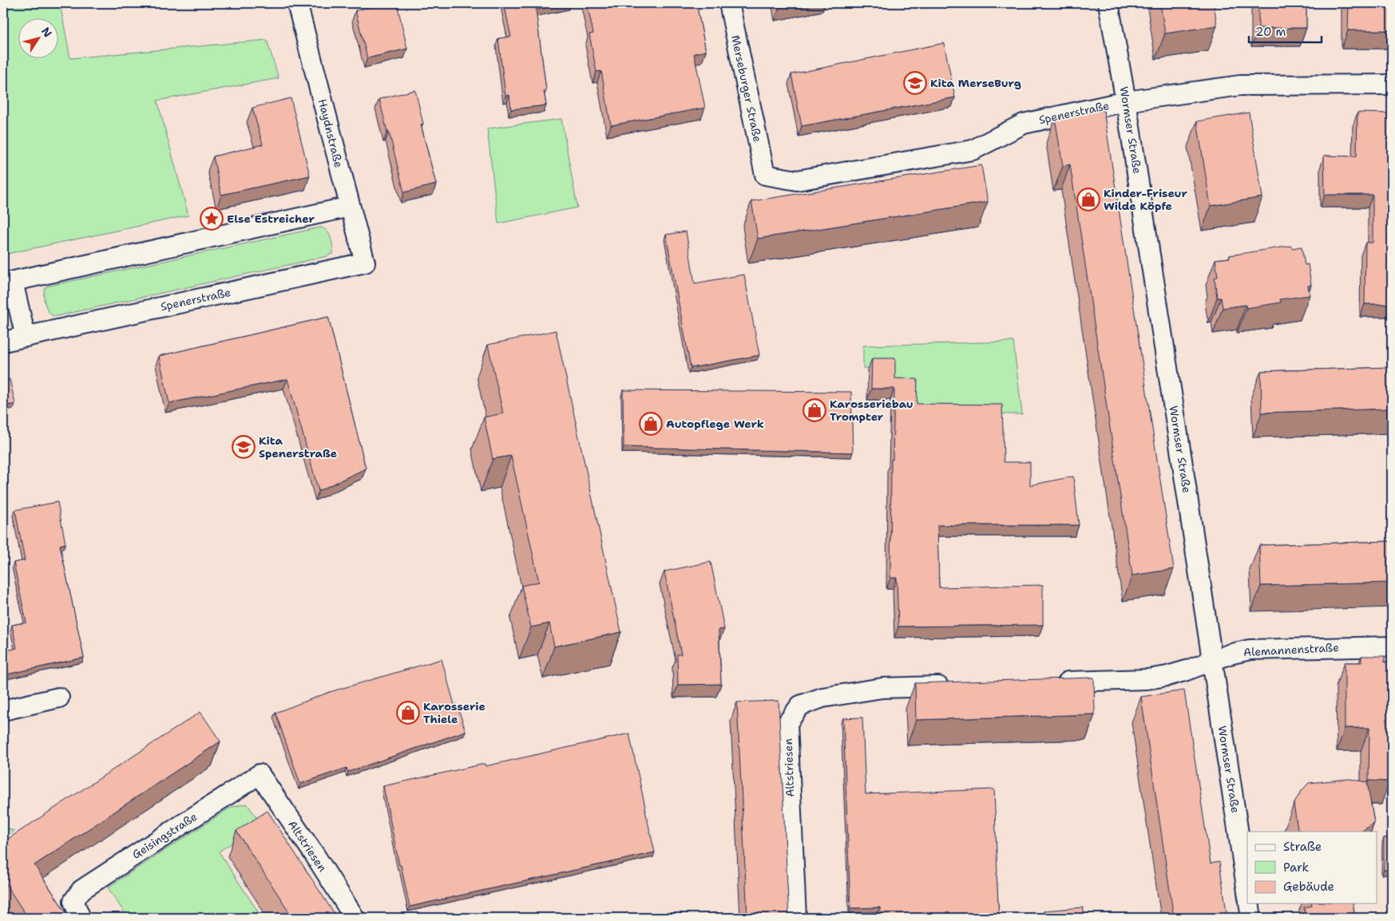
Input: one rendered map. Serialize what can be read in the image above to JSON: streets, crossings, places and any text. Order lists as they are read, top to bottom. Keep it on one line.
{"streets":{"street":["Merseburger Straße","Spenerstraße","Wormser Straße","Haydnstraße","Alemannenstraße","Altstriesen","Geisingstraße"]},"crossings":[["Merseburger Straße","Spenerstraße"],["Spenerstraße","Wormser Straße"],["Spenerstraße","Haydnstraße"],["Wormser Straße","Alemannenstraße"],["Altstriesen","Geisingstraße"]],"places":{"school or university":["Kita MerseBurg","Kita Spenerstraße"],"shop":["Kinder-Friseur Wilde Köpfe","Karosseriebau Trompter","Autopflege Werk","Karosserie Thiele"],"place":["Else Estreicher"]},"legend":["Straße","Park","Gebäude"],"scale_bar":"20 m","north":"top right"}
